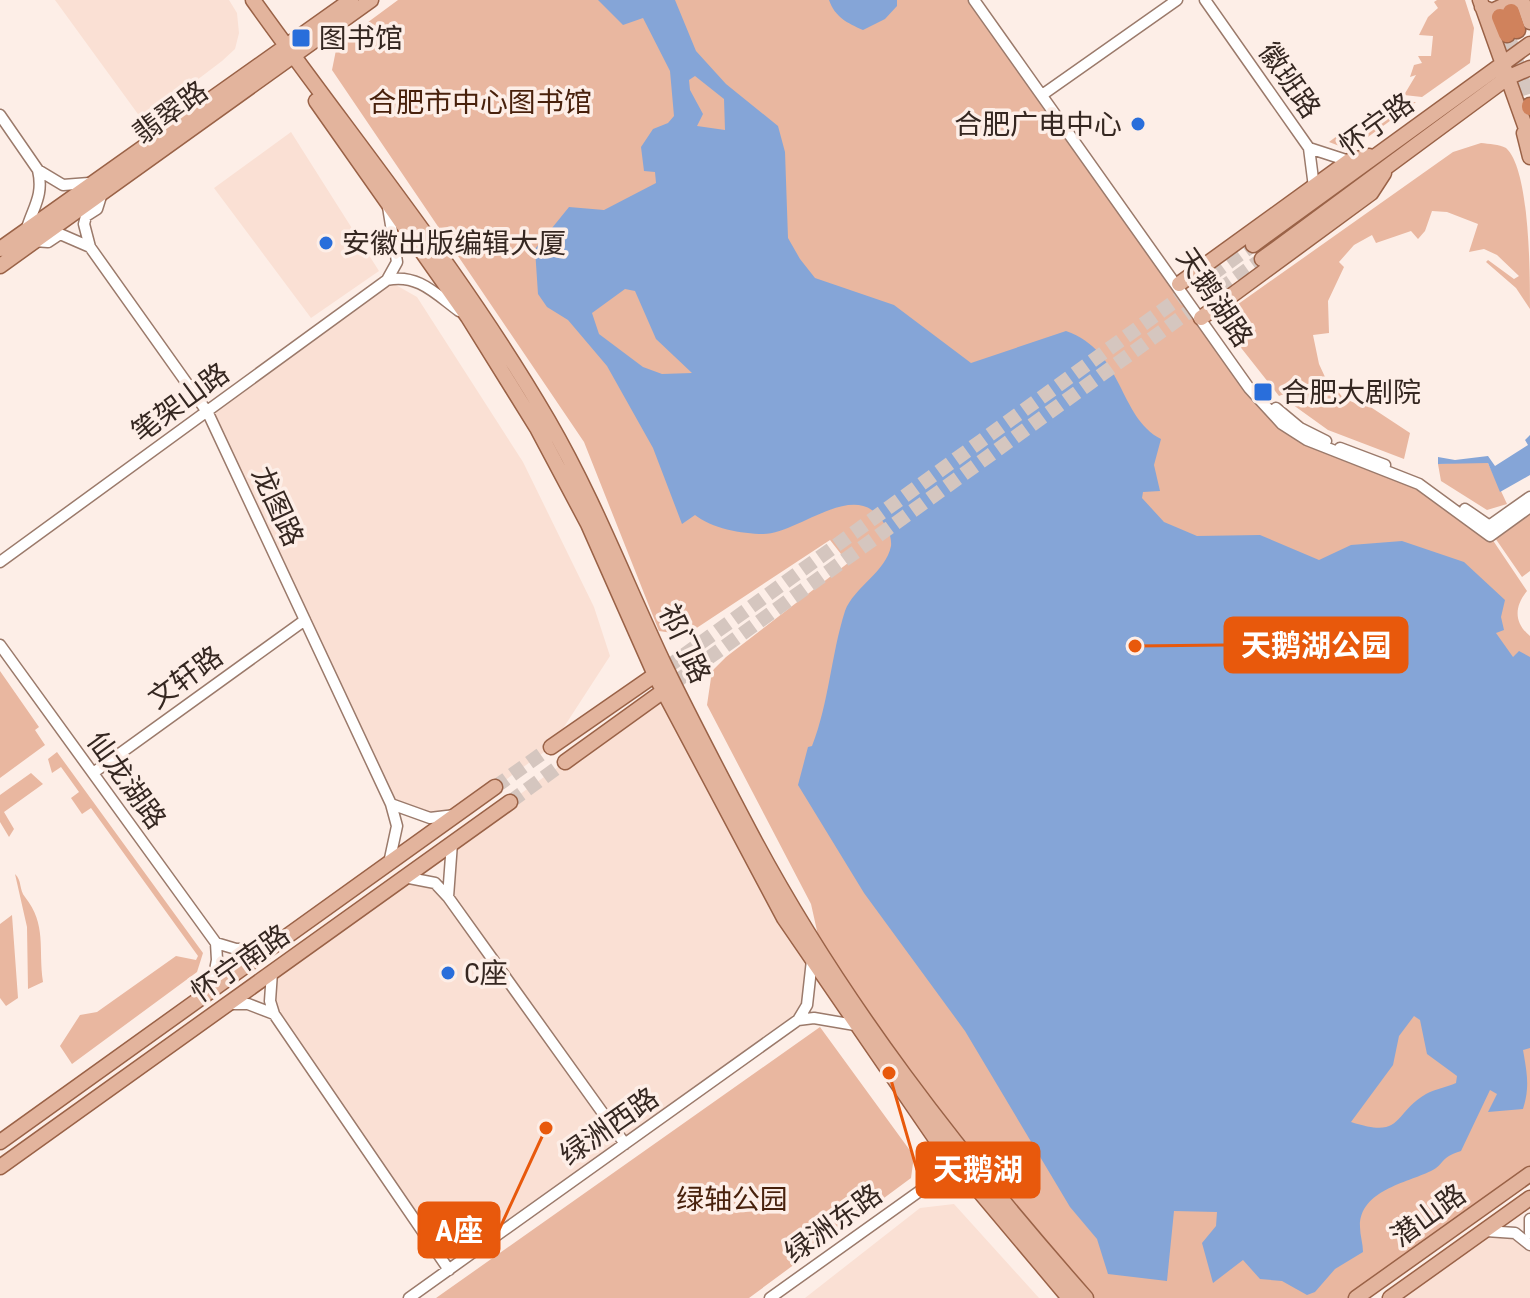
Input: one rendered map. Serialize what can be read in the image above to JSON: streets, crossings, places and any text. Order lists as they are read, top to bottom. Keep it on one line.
{"streets":{"main road":["翡翠路","怀宁路","祁门路","怀宁南路","潜山路"],"street":["徽班路","天鹅湖路","笔架山路","龙图路","文轩路","仙龙湖路","绿洲西路","绿洲东路"]},"crossings":[["翡翠路","祁门路"],["笔架山路","龙图路"],["龙图路","文轩路"],["文轩路","仙龙湖路"]],"parks":["合肥市中心图书馆","绿轴公园"],"places":{"transit":["图书馆","合肥大剧院"],"other":["合肥广电中心","安徽出版编辑大厦","天鹅湖公园","C座","天鹅湖","A座"]}}
